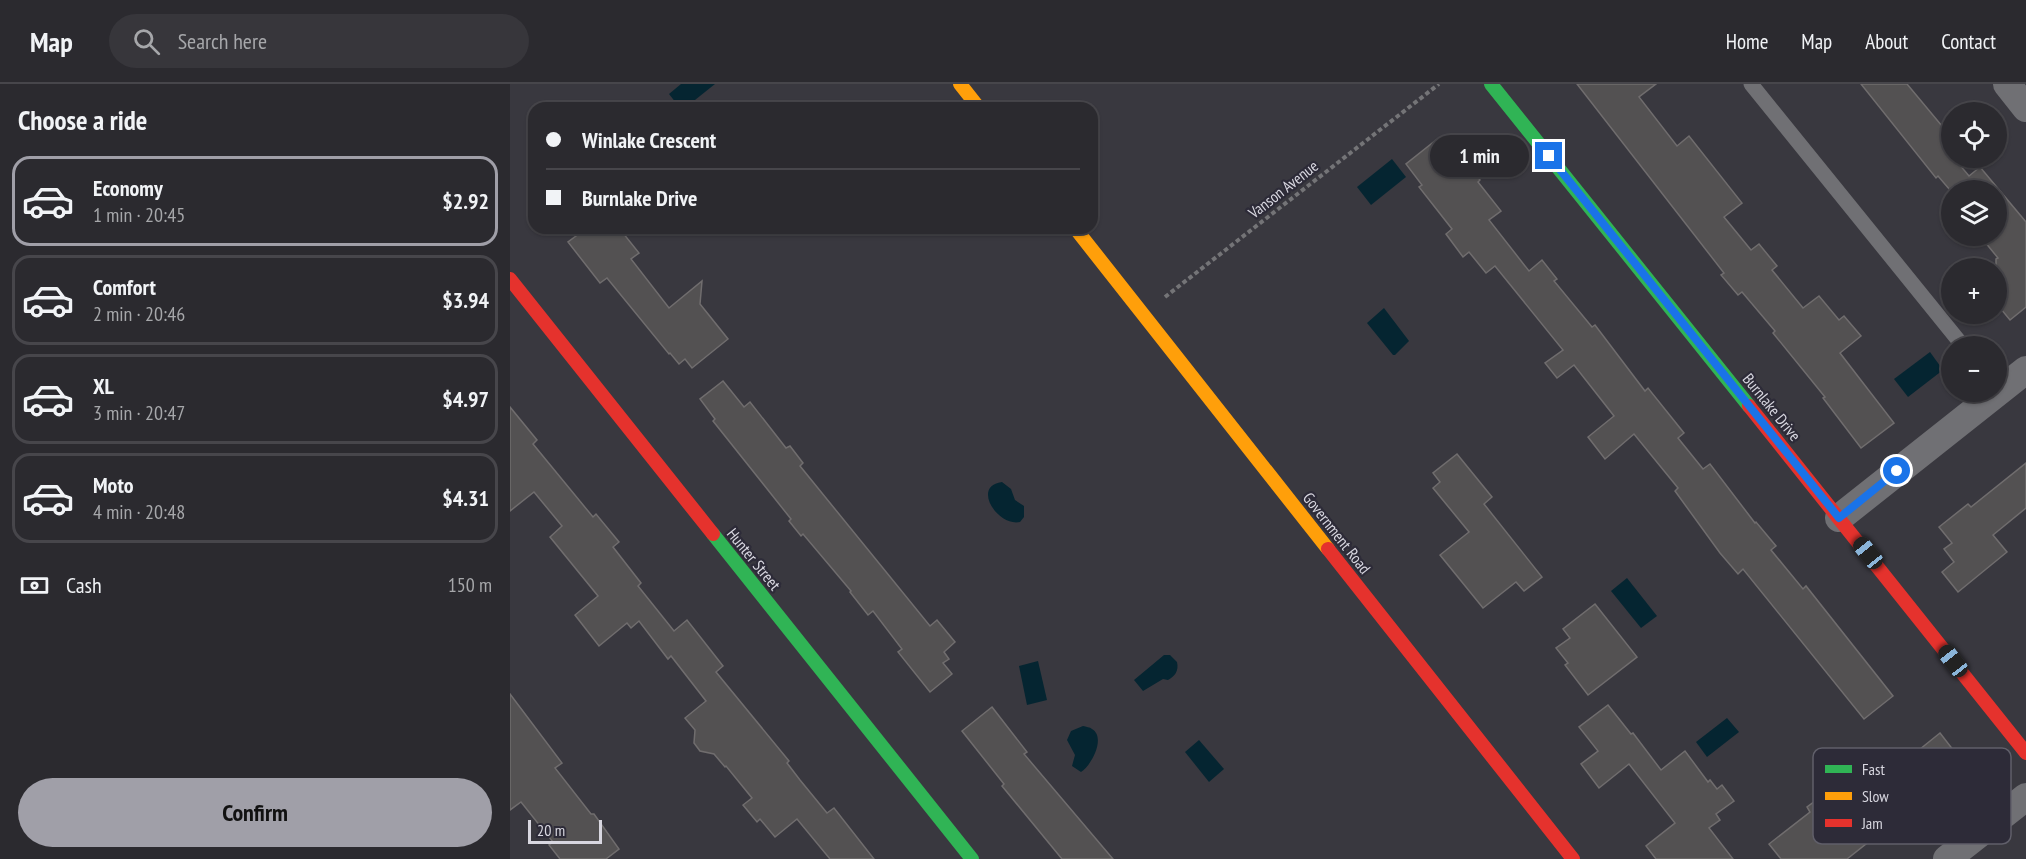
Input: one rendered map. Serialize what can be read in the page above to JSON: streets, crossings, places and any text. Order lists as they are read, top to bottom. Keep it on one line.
{"streets":{"street":["Burnlake Drive","Government Road","Hunter Street"],"path":["Vanson Avenue"]},"crossings":[["Vanson Avenue","Government Road"]],"legend":["Fast","Slow","Jam"],"scale_bar":"20 m","page":{"header":"Map","search":"Search here","nav":["Home","Map","About","Contact"],"heading":"Choose a ride","map_buttons":["+","−"],"banner":["Winlake Crescent","Burnlake Drive"],"bubble":"1 min","list":[{"name":"Economy","note":"1 min · 20:45","value":"$2.92"},{"name":"Comfort","note":"2 min · 20:46","value":"$3.94"},{"name":"XL","note":"3 min · 20:47","value":"$4.97"},{"name":"Moto","note":"4 min · 20:48","value":"$4.31"}],"pay":["Cash","150 m"],"buttons":"Confirm","scale":"20 m"}}
